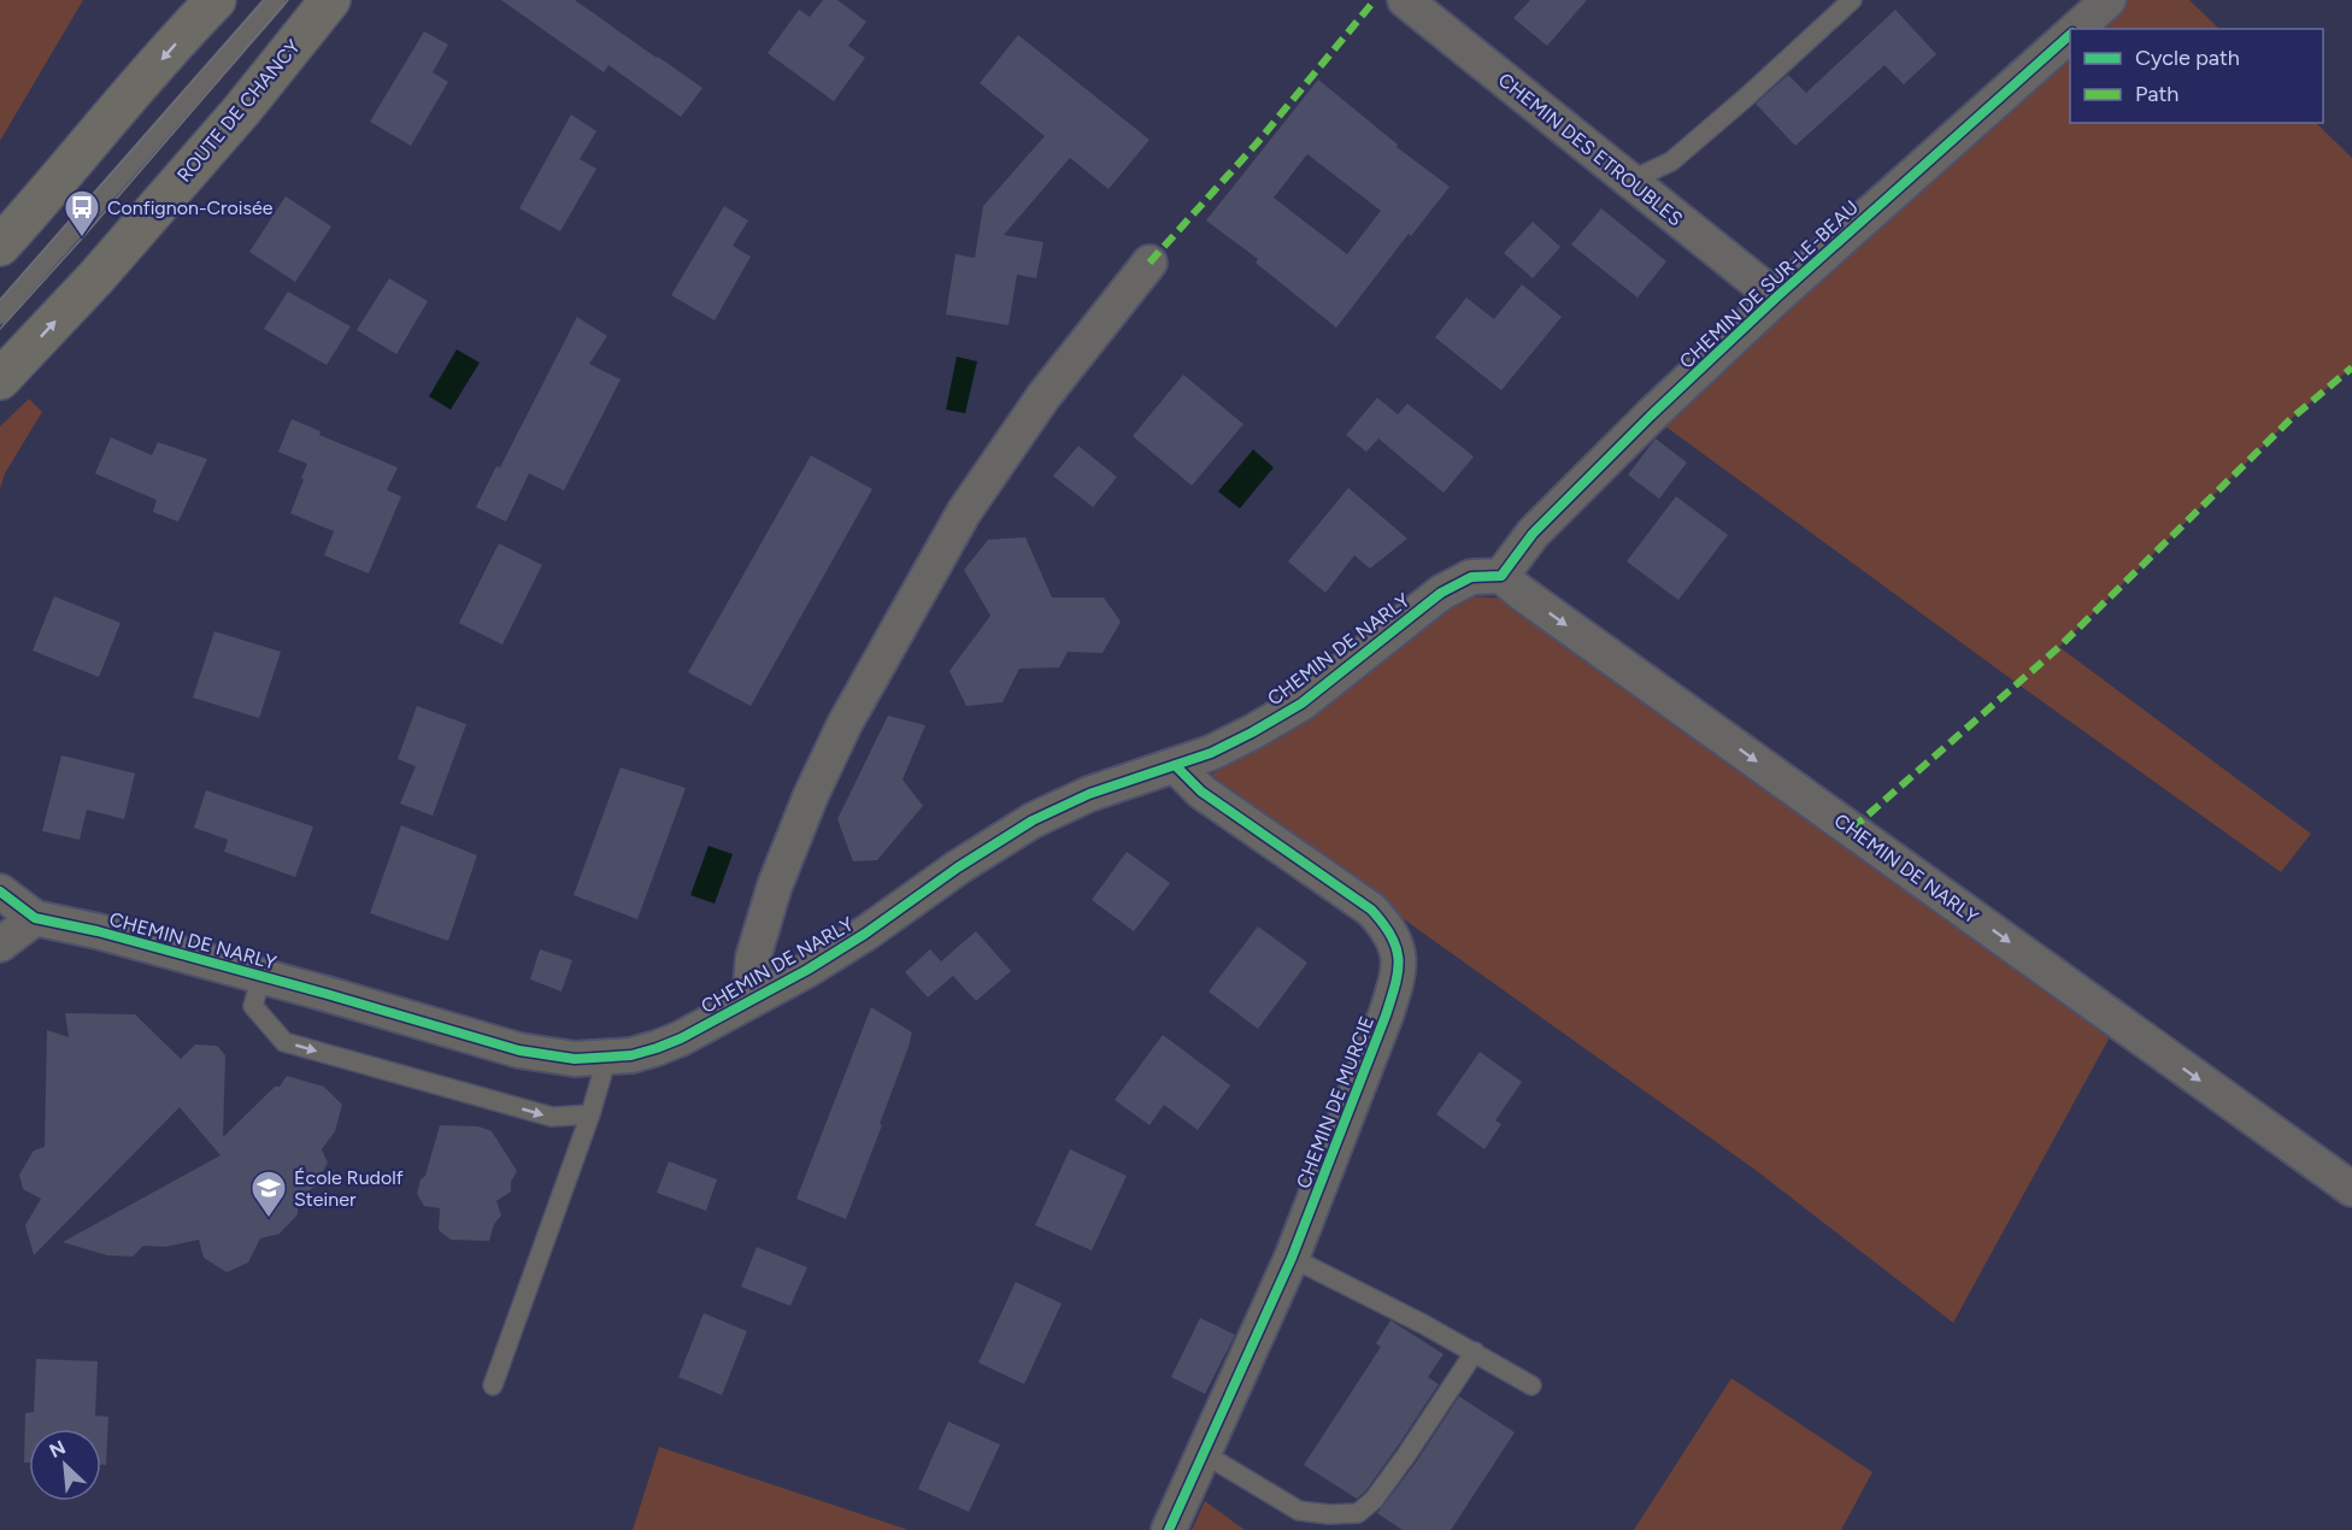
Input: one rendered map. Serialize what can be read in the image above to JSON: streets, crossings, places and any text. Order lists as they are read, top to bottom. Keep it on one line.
{"streets":{"main road":["ROUTE DE CHANCY"],"street":["CHEMIN DES ETROUBLES","CHEMIN DE SUR-LE-BEAU","CHEMIN DE NARLY","CHEMIN DE MURCIE"]},"crossings":[["CHEMIN DES ETROUBLES","CHEMIN DE SUR-LE-BEAU"],["CHEMIN DE SUR-LE-BEAU","CHEMIN DE NARLY"],["CHEMIN DE NARLY","CHEMIN DE MURCIE"]],"places":{"bus stop":["Confignon-Croisée"],"school or university":["École Rudolf Steiner"]},"legend":["Cycle path","Path"],"north":"top left"}
